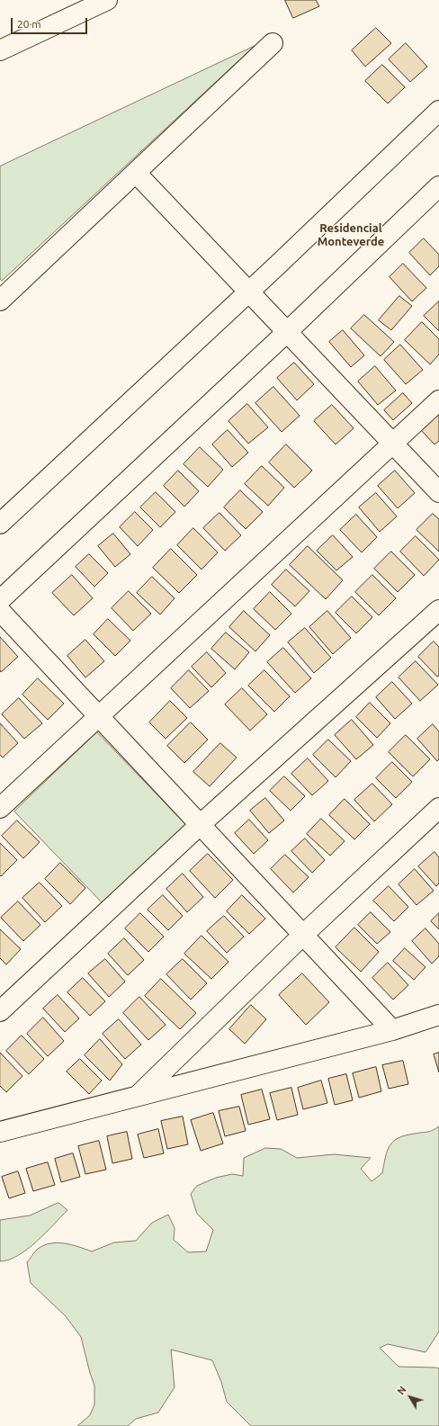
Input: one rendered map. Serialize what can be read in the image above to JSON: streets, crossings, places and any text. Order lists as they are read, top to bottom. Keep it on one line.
{"districts":["Residencial Monteverde"],"scale_bar":"20 m","north":"top left"}
